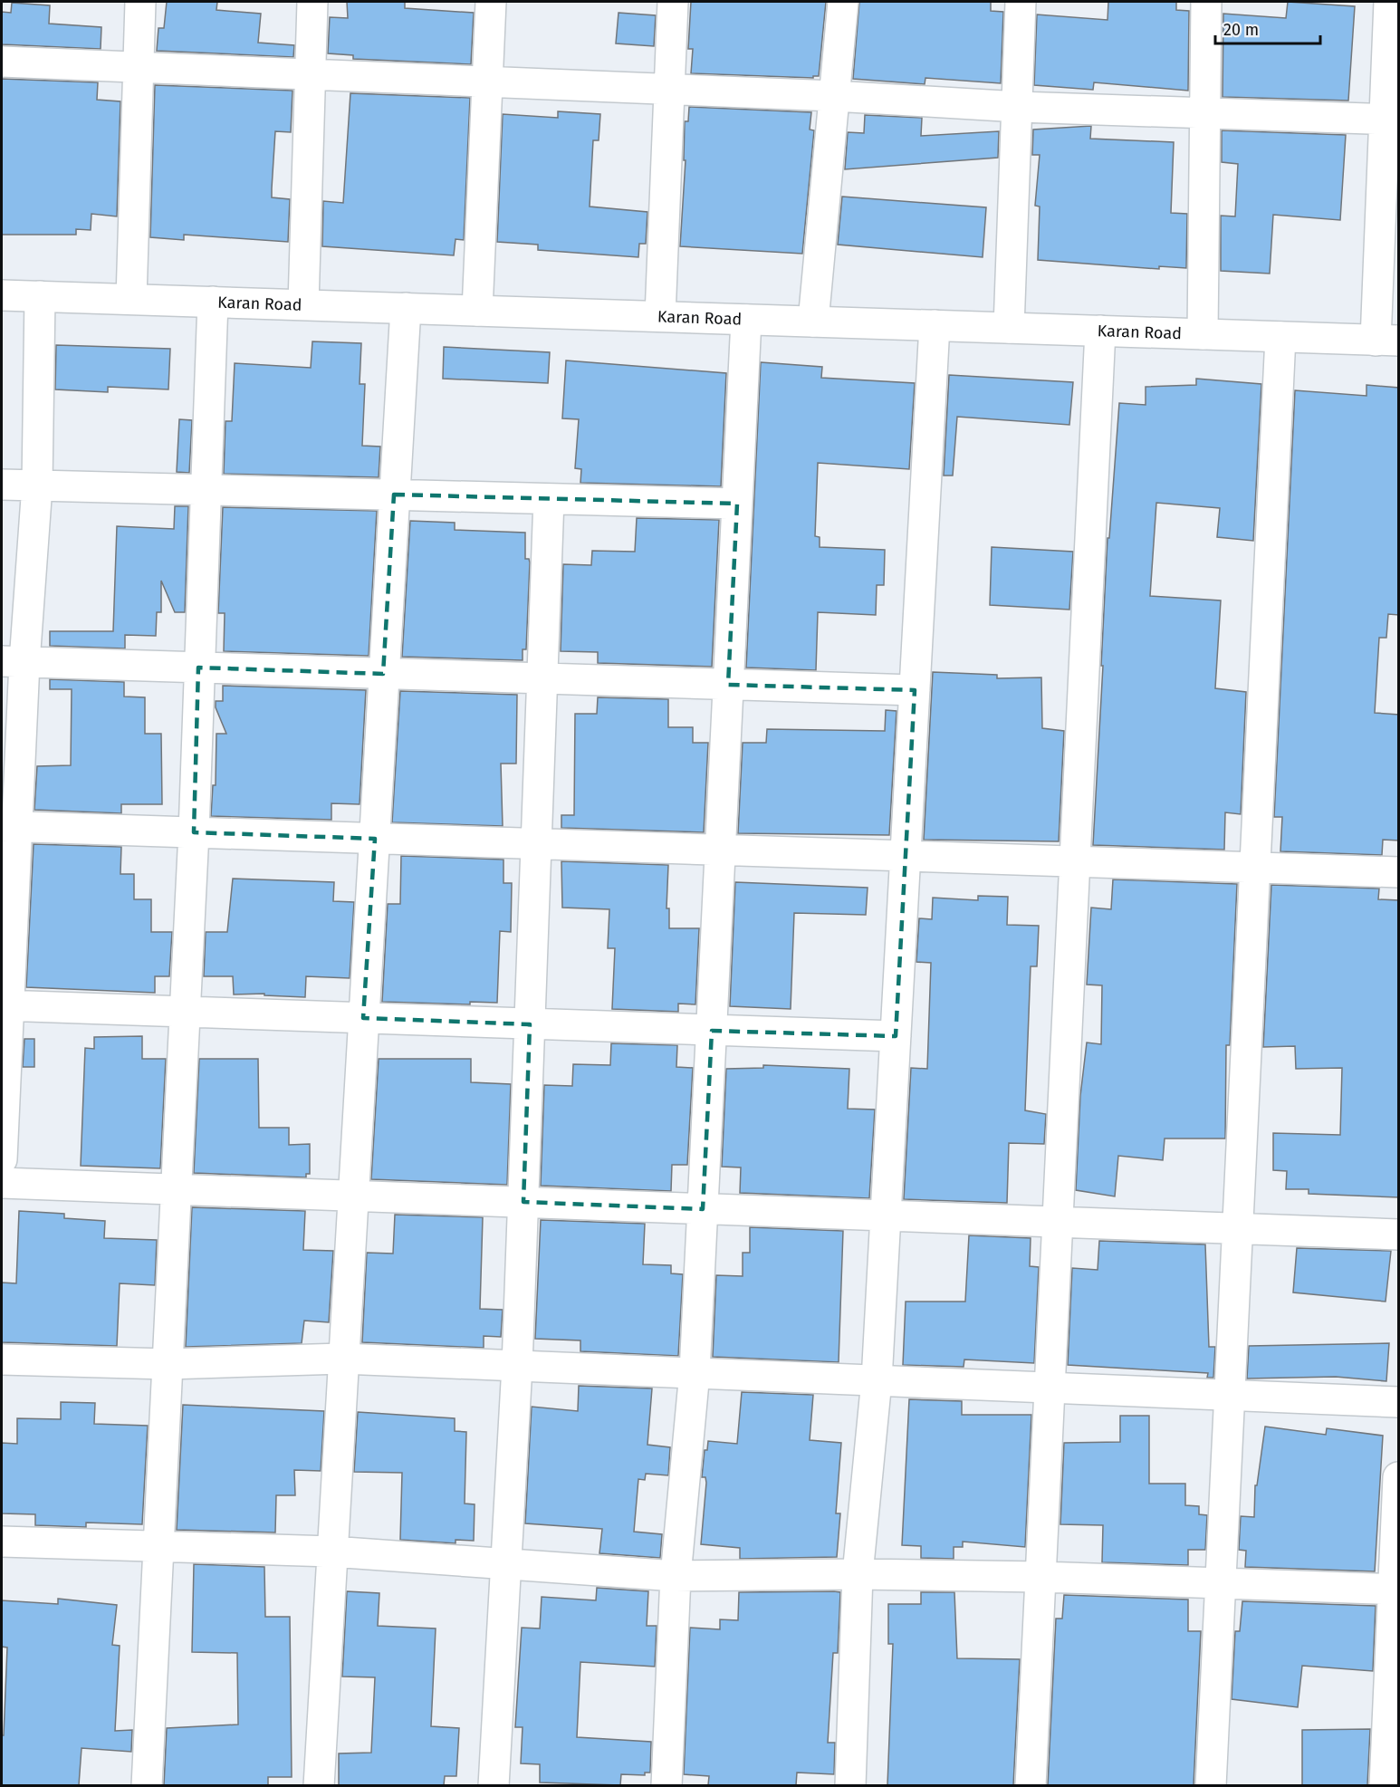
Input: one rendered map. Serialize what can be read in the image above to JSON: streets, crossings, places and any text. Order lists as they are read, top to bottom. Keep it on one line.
{"streets":{"street":["Karan Road"]},"scale_bar":"20 m"}
